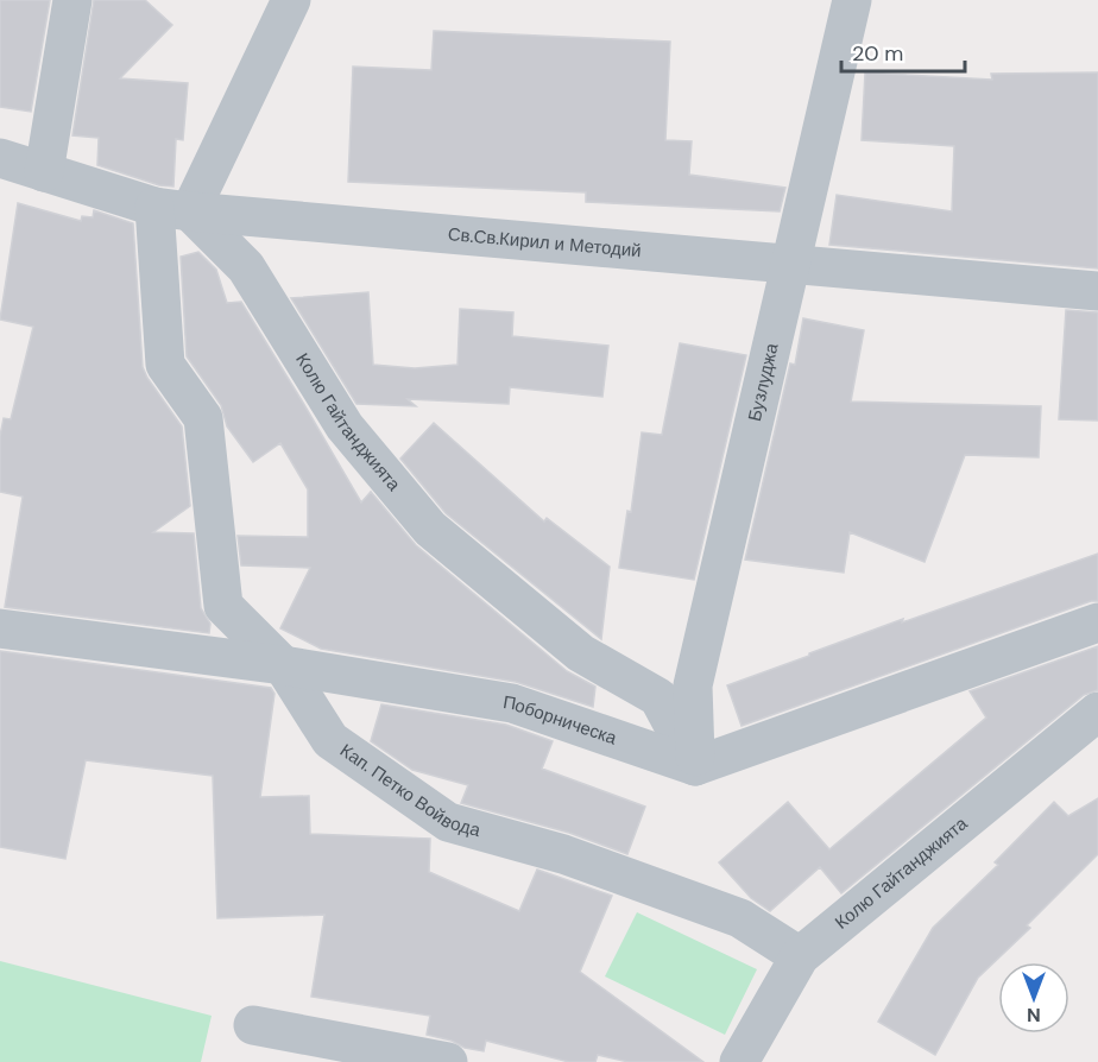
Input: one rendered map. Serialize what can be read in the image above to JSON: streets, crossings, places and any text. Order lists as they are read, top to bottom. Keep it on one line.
{"streets":{"street":["Св.Св.Кирил и Методий","Бузлуджа","Колю Гайтанджията","Поборническа","Кап. Петко Войвода"]},"crossings":[["Св.Св.Кирил и Методий","Бузлуджа"],["Св.Св.Кирил и Методий","Колю Гайтанджията"],["Св.Св.Кирил и Методий","Кап. Петко Войвода"],["Бузлуджа","Колю Гайтанджията"],["Бузлуджа","Поборническа"],["Колю Гайтанджията","Поборническа"],["Колю Гайтанджията","Кап. Петко Войвода"],["Поборническа","Кап. Петко Войвода"]],"scale_bar":"20 m","north":"bottom"}
